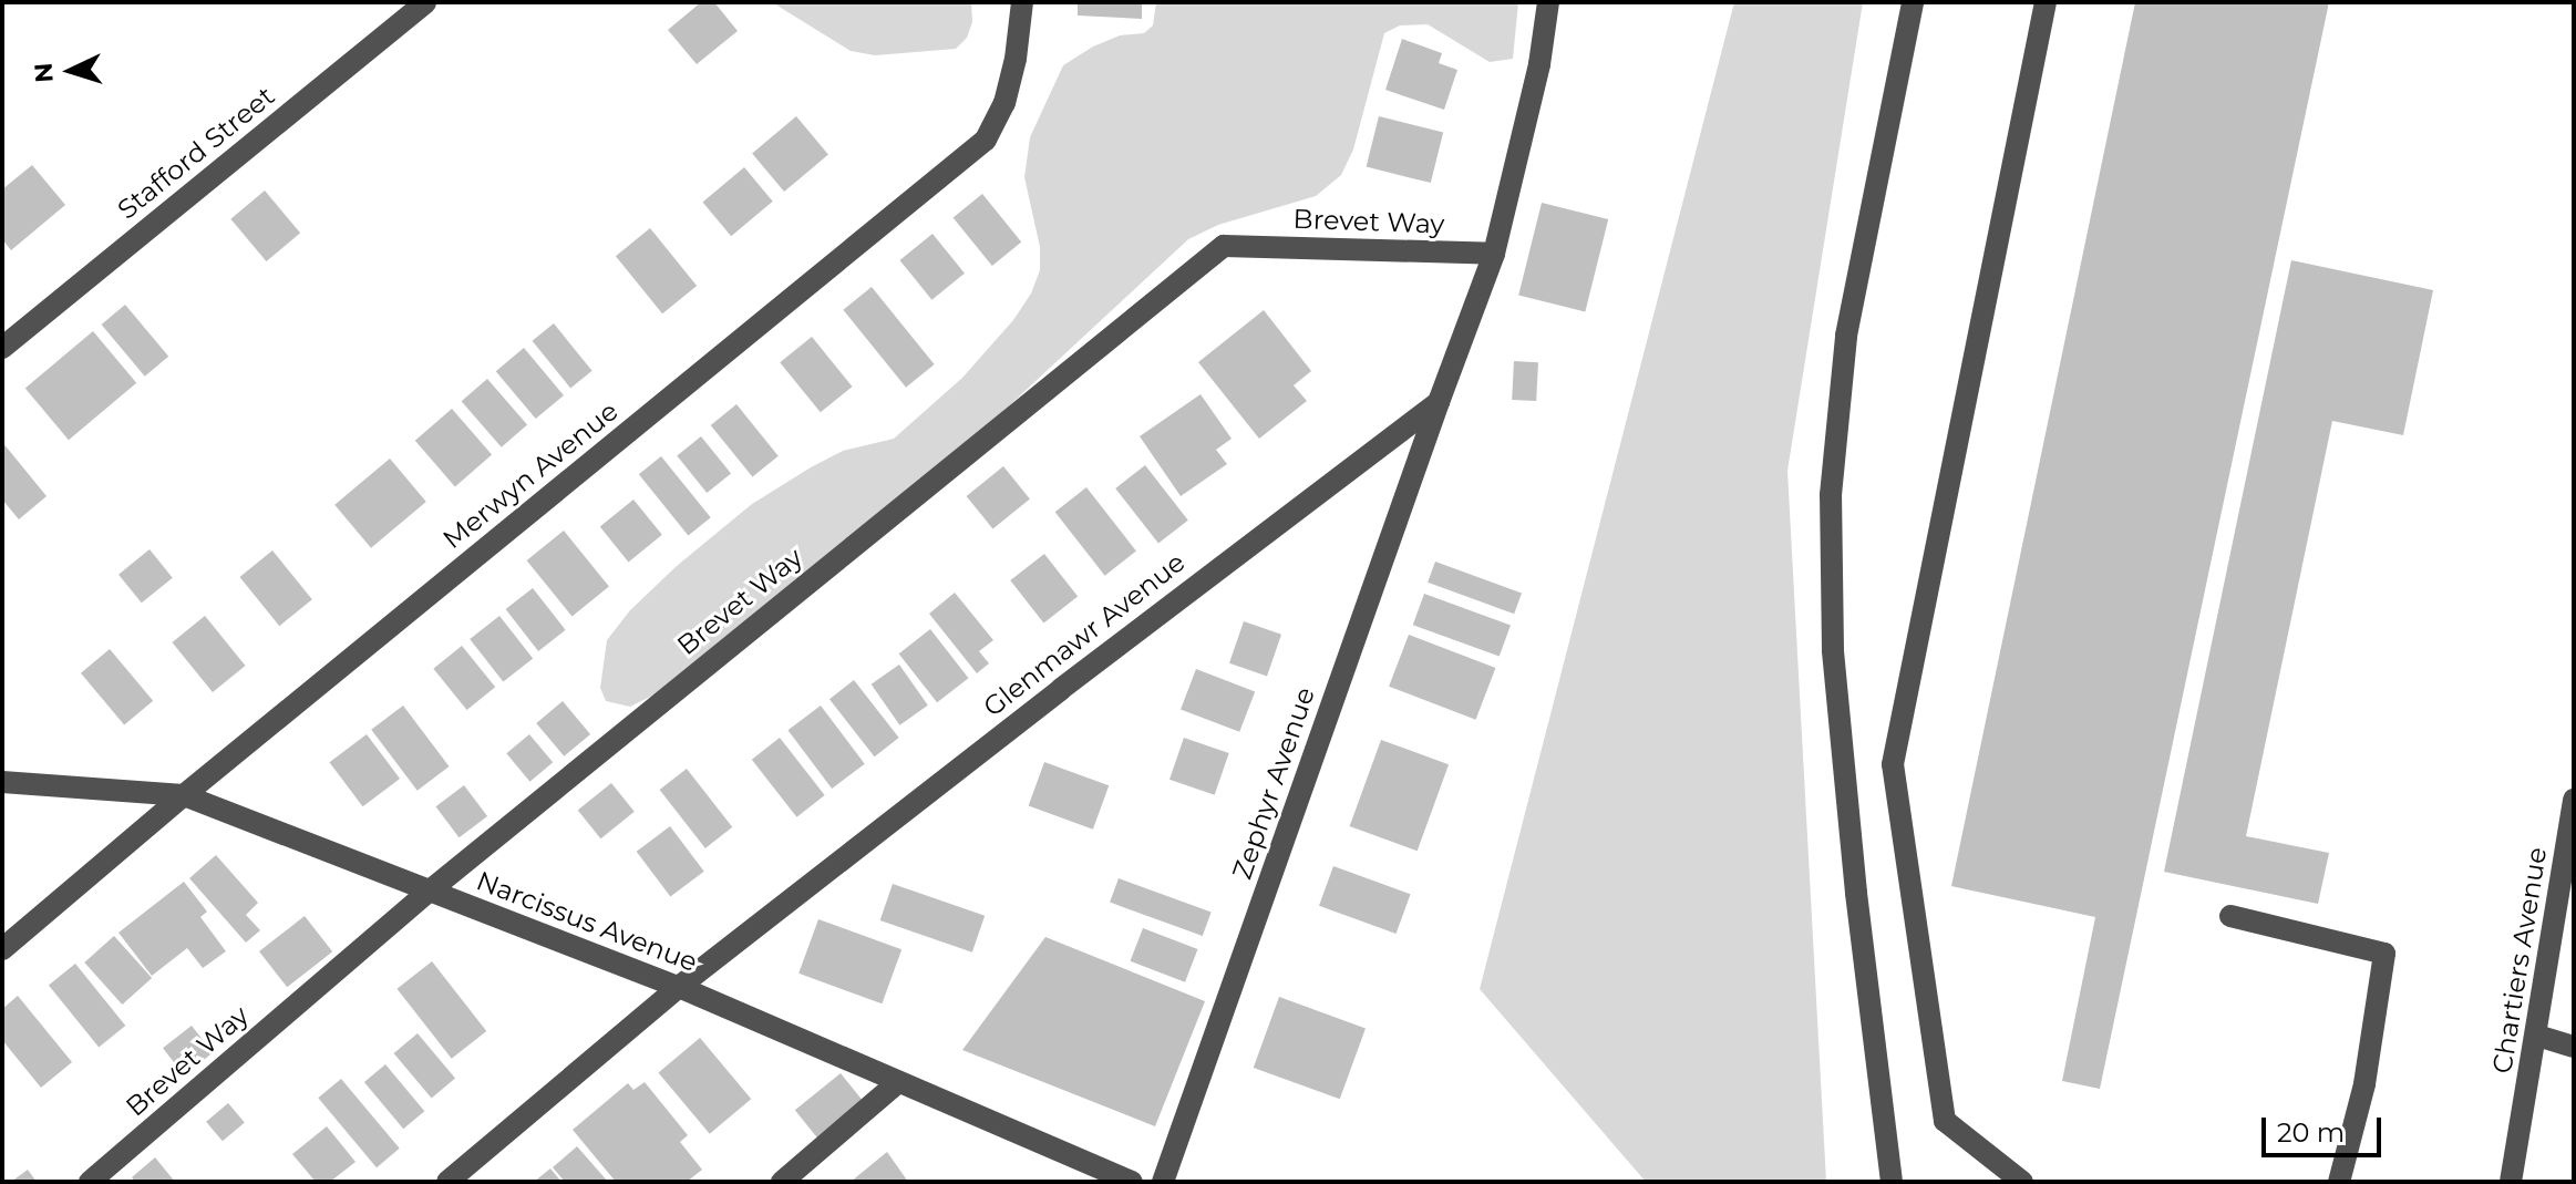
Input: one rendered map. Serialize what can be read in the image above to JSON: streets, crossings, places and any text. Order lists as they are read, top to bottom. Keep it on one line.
{"streets":{"street":["Stafford Street","Brevet Way","Merwyn Avenue","Glenmawr Avenue","Zephyr Avenue","Narcissus Avenue","Chartiers Avenue"]},"crossings":[["Brevet Way","Narcissus Avenue"],["Merwyn Avenue","Narcissus Avenue"],["Glenmawr Avenue","Zephyr Avenue"],["Glenmawr Avenue","Narcissus Avenue"]],"scale_bar":"20 m","north":"left"}
